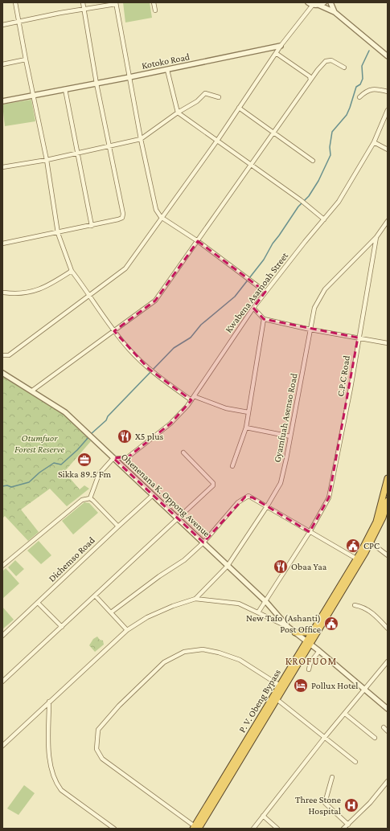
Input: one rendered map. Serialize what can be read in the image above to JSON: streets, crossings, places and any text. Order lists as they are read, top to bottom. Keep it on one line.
{"streets":{"highway":["P. V. Obeng Bypass"],"street":["Kotoko Road","Kwabena Asamoah Street","C.P.C Road","Gyamfuah Asenso Road","Ohenenana K. Oppong Avenue","Dichemso Road"]},"crossings":[["Kwabena Asamoah Street","Ohenenana K. Oppong Avenue"],["C.P.C Road","Ohenenana K. Oppong Avenue"],["Gyamfuah Asenso Road","Ohenenana K. Oppong Avenue"],["Ohenenana K. Oppong Avenue","Dichemso Road"],["Ohenenana K. Oppong Avenue","P. V. Obeng Bypass"]],"districts":["KROFUOM"],"parks":["Otumfuor Forest Reserve"],"places":{"restaurant":["X5 plus","Obaa Yaa"],"office":["Sikka 89.5 Fm"],"public building":["CPC","New Tafo (Ashanti) Post Office"],"hotel":["Pollux Hotel"],"hospital":["Three Stone Hospital"]}}
